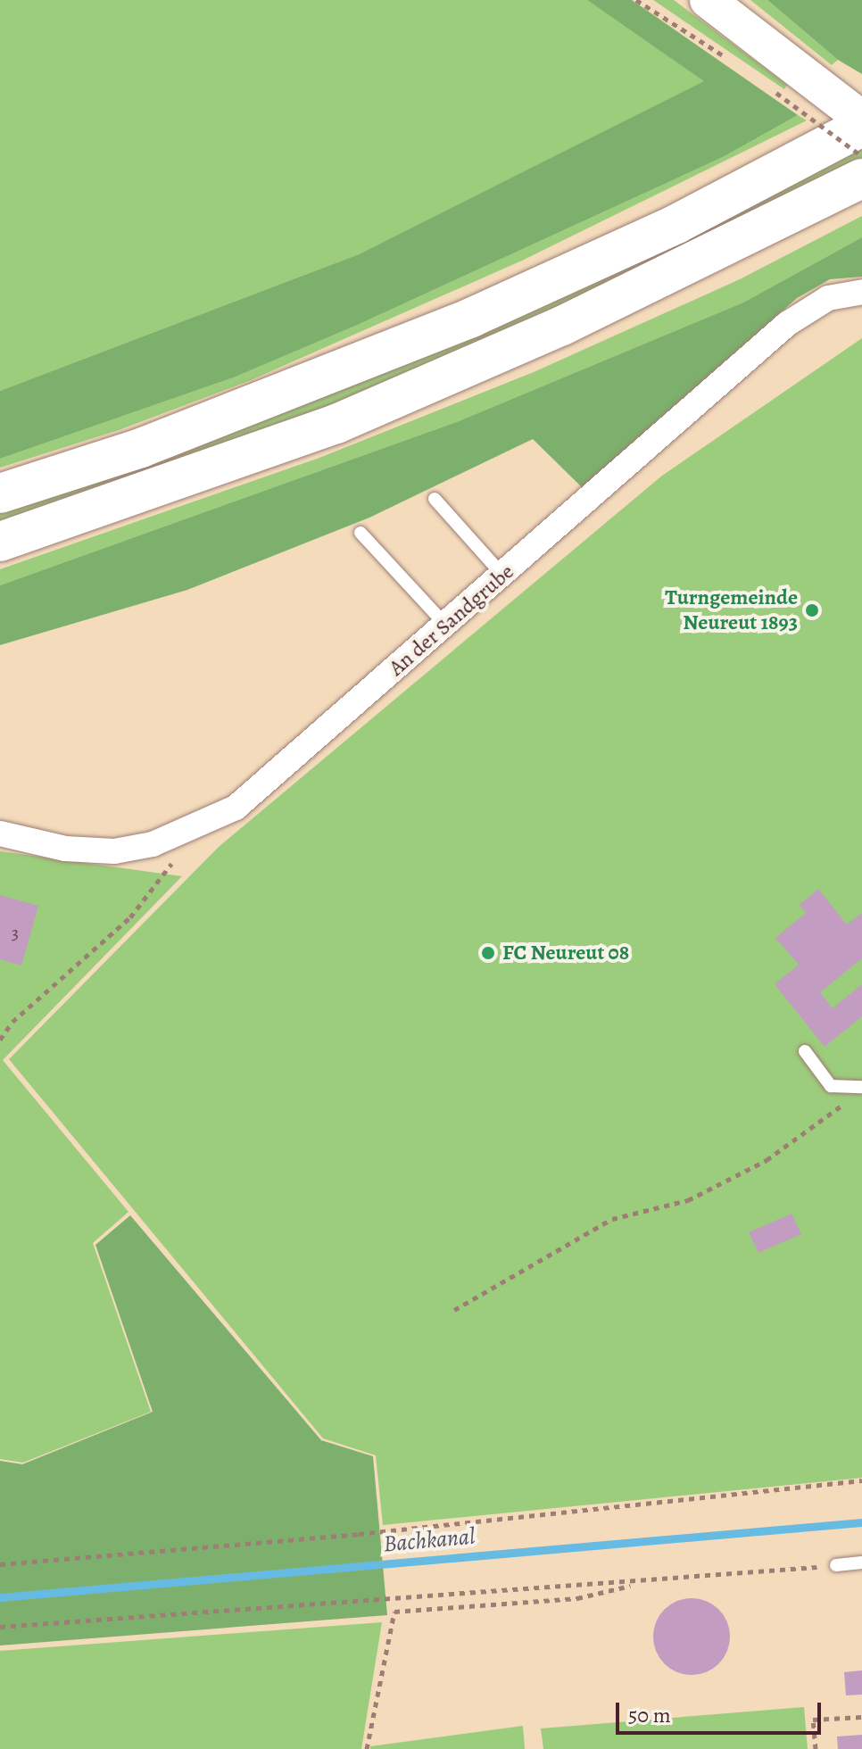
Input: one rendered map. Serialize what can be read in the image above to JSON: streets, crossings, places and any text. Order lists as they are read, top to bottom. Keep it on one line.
{"streets":{"street":["An der Sandgrube"]},"water":["Bachkanal"],"places":["Turngemeinde Neureut 1893","FC Neureut 08"],"house_numbers":["3"],"scale_bar":"50 m"}
